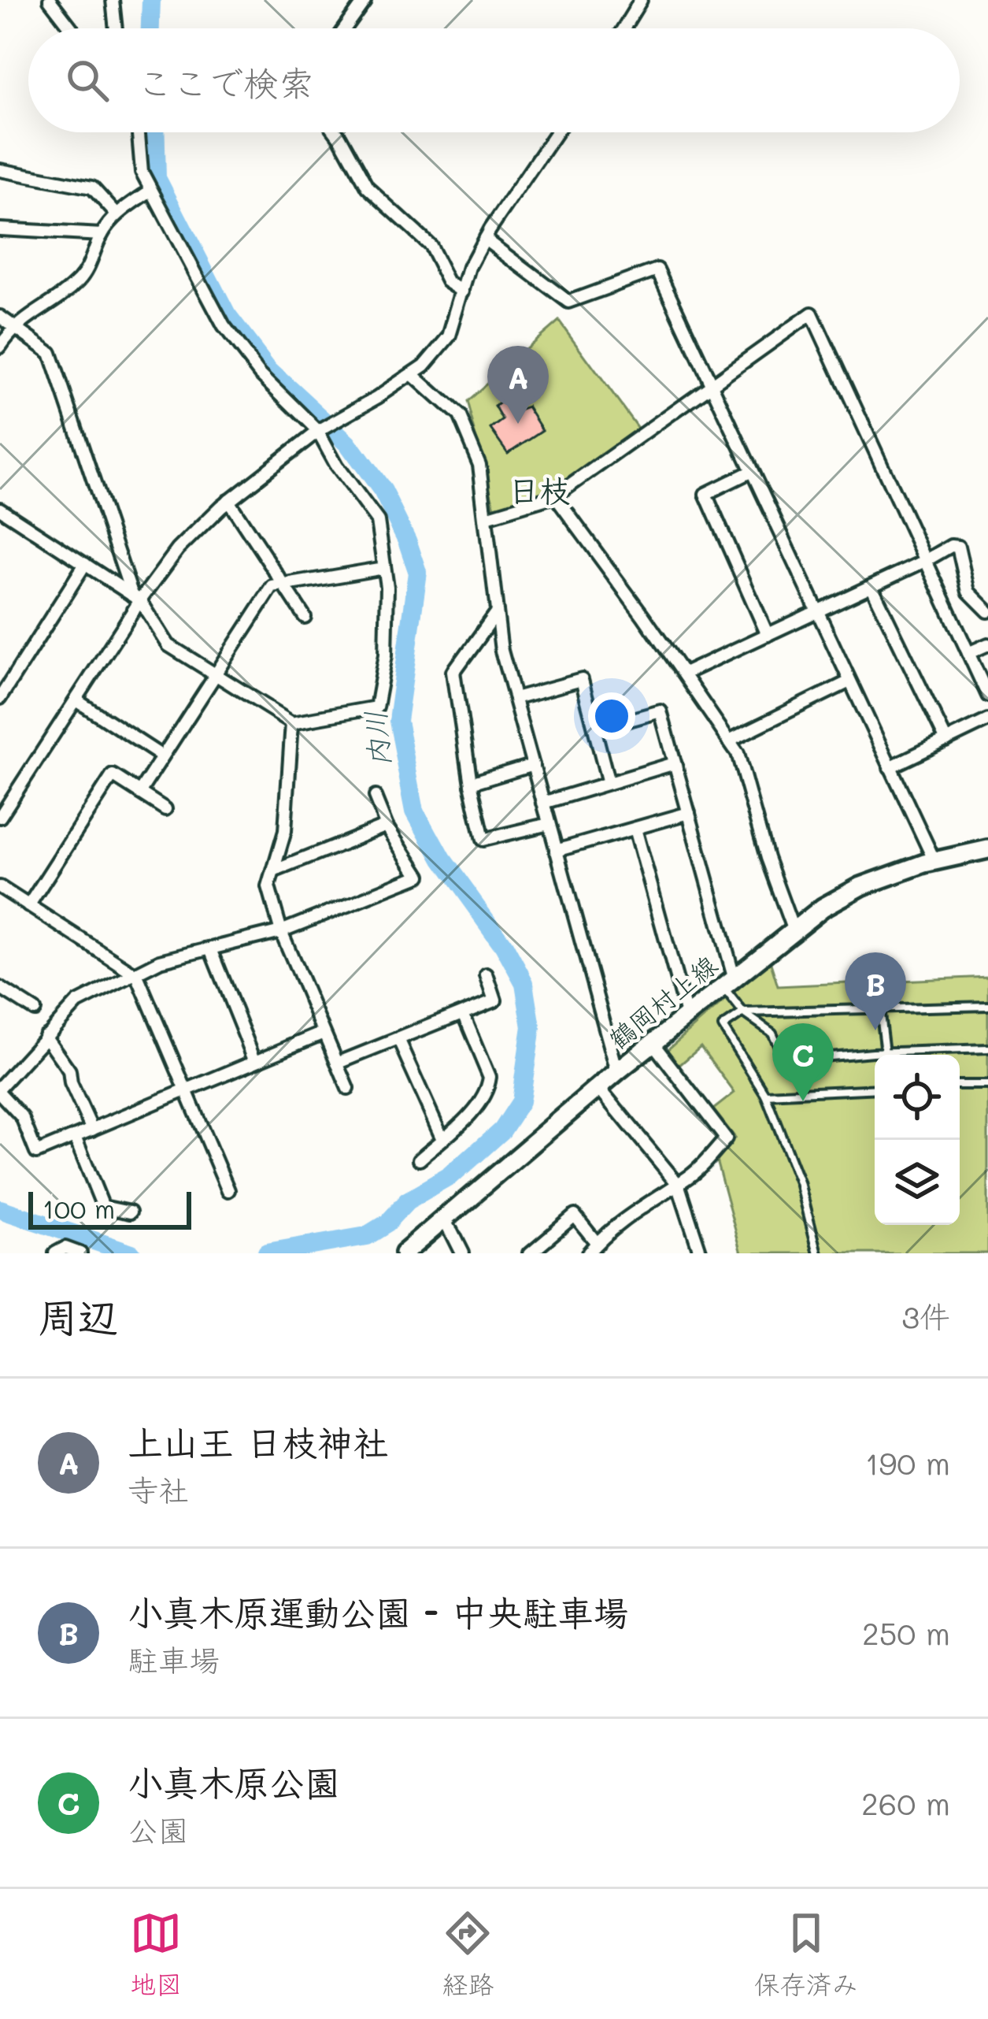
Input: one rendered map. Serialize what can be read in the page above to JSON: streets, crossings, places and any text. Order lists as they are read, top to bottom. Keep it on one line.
{"streets":{"main road":["鶴岡村上線"]},"districts":["日枝"],"water":["内川"],"scale_bar":"100 m","page":{"search":"ここで検索","pins":["A","B","C"],"scale":"100 m","heading":["周辺","3件"],"list":[{"mark":"A","name":"上山王 日枝神社","note":"寺社","value":"190 m"},{"mark":"B","name":"小真木原運動公園 - 中央駐車場","note":"駐車場","value":"250 m"},{"mark":"C","name":"小真木原公園","note":"公園","value":"260 m"}],"nav":["地図","経路","保存済み"]}}
